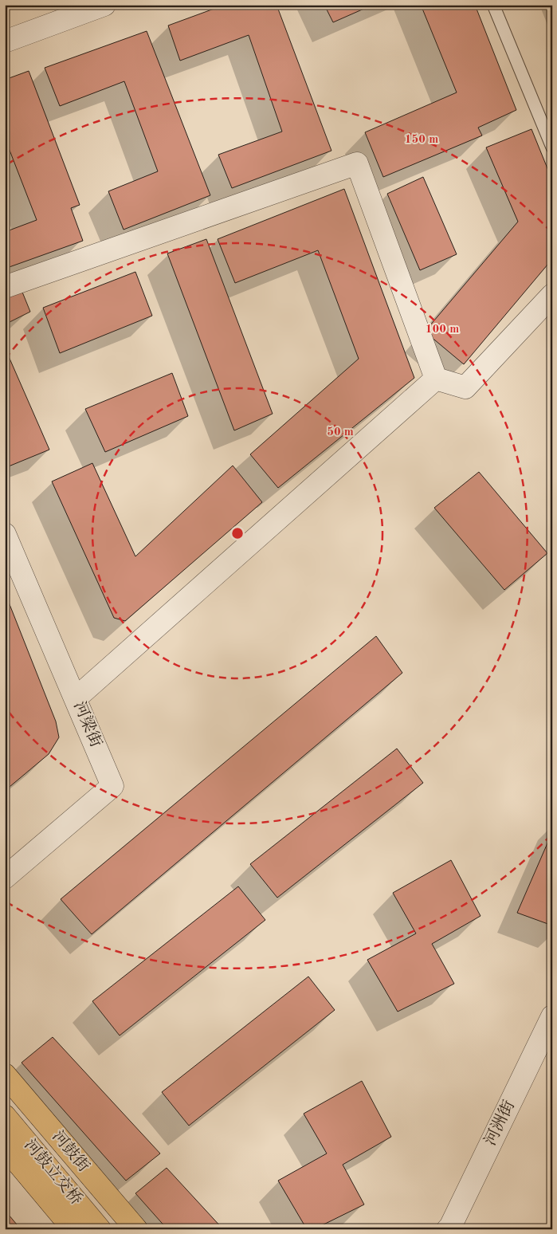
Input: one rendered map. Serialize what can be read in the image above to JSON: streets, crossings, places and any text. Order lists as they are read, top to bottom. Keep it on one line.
{"streets":{"highway":["河鼓街","河鼓立交桥"],"street":["河梁街","河洲街"]},"rings":["150 m","100 m","50 m"]}
